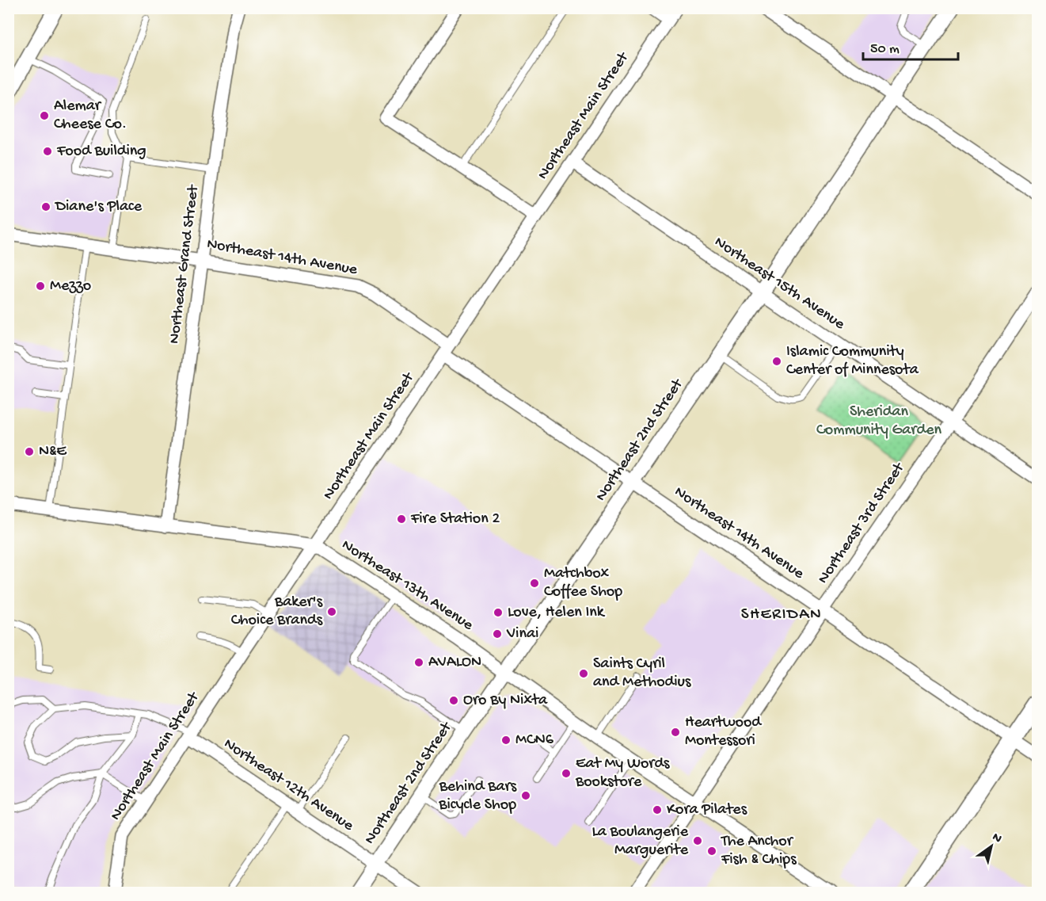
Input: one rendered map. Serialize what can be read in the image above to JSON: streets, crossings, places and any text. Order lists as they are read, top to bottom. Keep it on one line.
{"streets":{"street":["Northeast Main Street","Northeast 14th Avenue","Northeast Grand Street","Northeast 15th Avenue","Northeast 2nd Street","Northeast 3rd Street","Northeast 13th Avenue","Northeast 12th Avenue"]},"crossings":[["Northeast Main Street","Northeast 14th Avenue"],["Northeast Main Street","Northeast 15th Avenue"],["Northeast Main Street","Northeast 13th Avenue"],["Northeast Main Street","Northeast 12th Avenue"],["Northeast 14th Avenue","Northeast Grand Street"],["Northeast 14th Avenue","Northeast 2nd Street"],["Northeast 14th Avenue","Northeast 3rd Street"],["Northeast Grand Street","Northeast 13th Avenue"],["Northeast 15th Avenue","Northeast 2nd Street"],["Northeast 15th Avenue","Northeast 3rd Street"],["Northeast 2nd Street","Northeast 13th Avenue"],["Northeast 2nd Street","Northeast 12th Avenue"],["Northeast 3rd Street","Northeast 13th Avenue"]],"districts":["SHERIDAN"],"parks":["Sheridan Community Garden"],"places":["Alemar Cheese Co.","Food Building","Diane's Place","Mezzo","Islamic Community Center of Minnesota","N&E","Fire Station 2","Matchbox Coffee Shop","Baker's Choice Brands","Love, Helen Ink","Vinai","AVALON","Saints Cyril and Methodius","Oro By Nixta","Heartwood Montessori","MCN6","Eat My Words Bookstore","Behind Bars Bicycle Shop","Kora Pilates","La Boulangerie Marguerite","The Anchor Fish & Chips"],"scale_bar":"50 m","north":"top right"}
